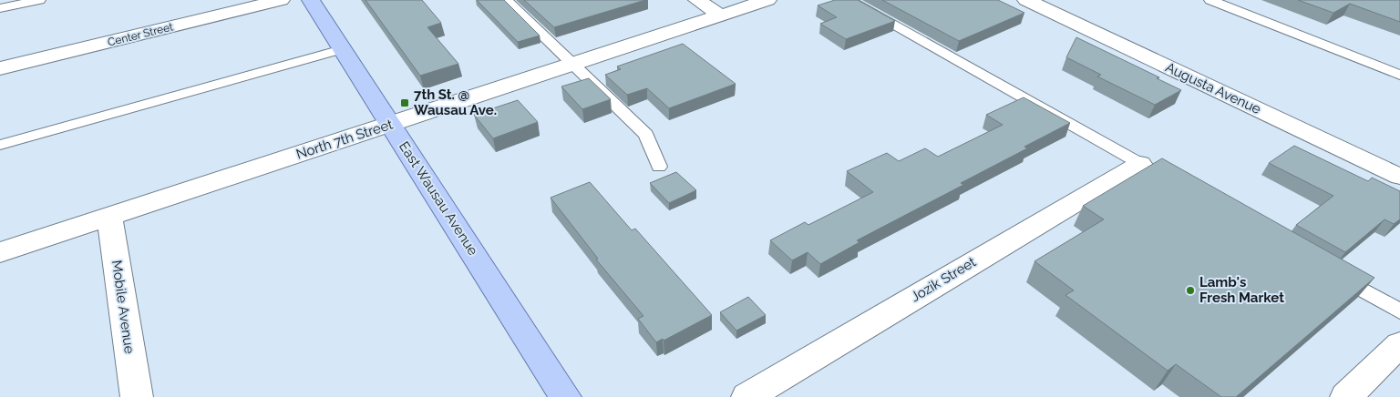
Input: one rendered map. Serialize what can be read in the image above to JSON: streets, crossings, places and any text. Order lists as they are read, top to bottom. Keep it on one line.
{"streets":{"main road":["East Wausau Avenue"],"street":["Center Street","Augusta Avenue","North 7th Street","Jozik Street","Mobile Avenue"]},"crossings":[["North 7th Street","East Wausau Avenue"],["North 7th Street","Mobile Avenue"]],"places":{"transit":["7th St. @ Wausau Ave."],"other":["Lamb's Fresh Market"]}}
